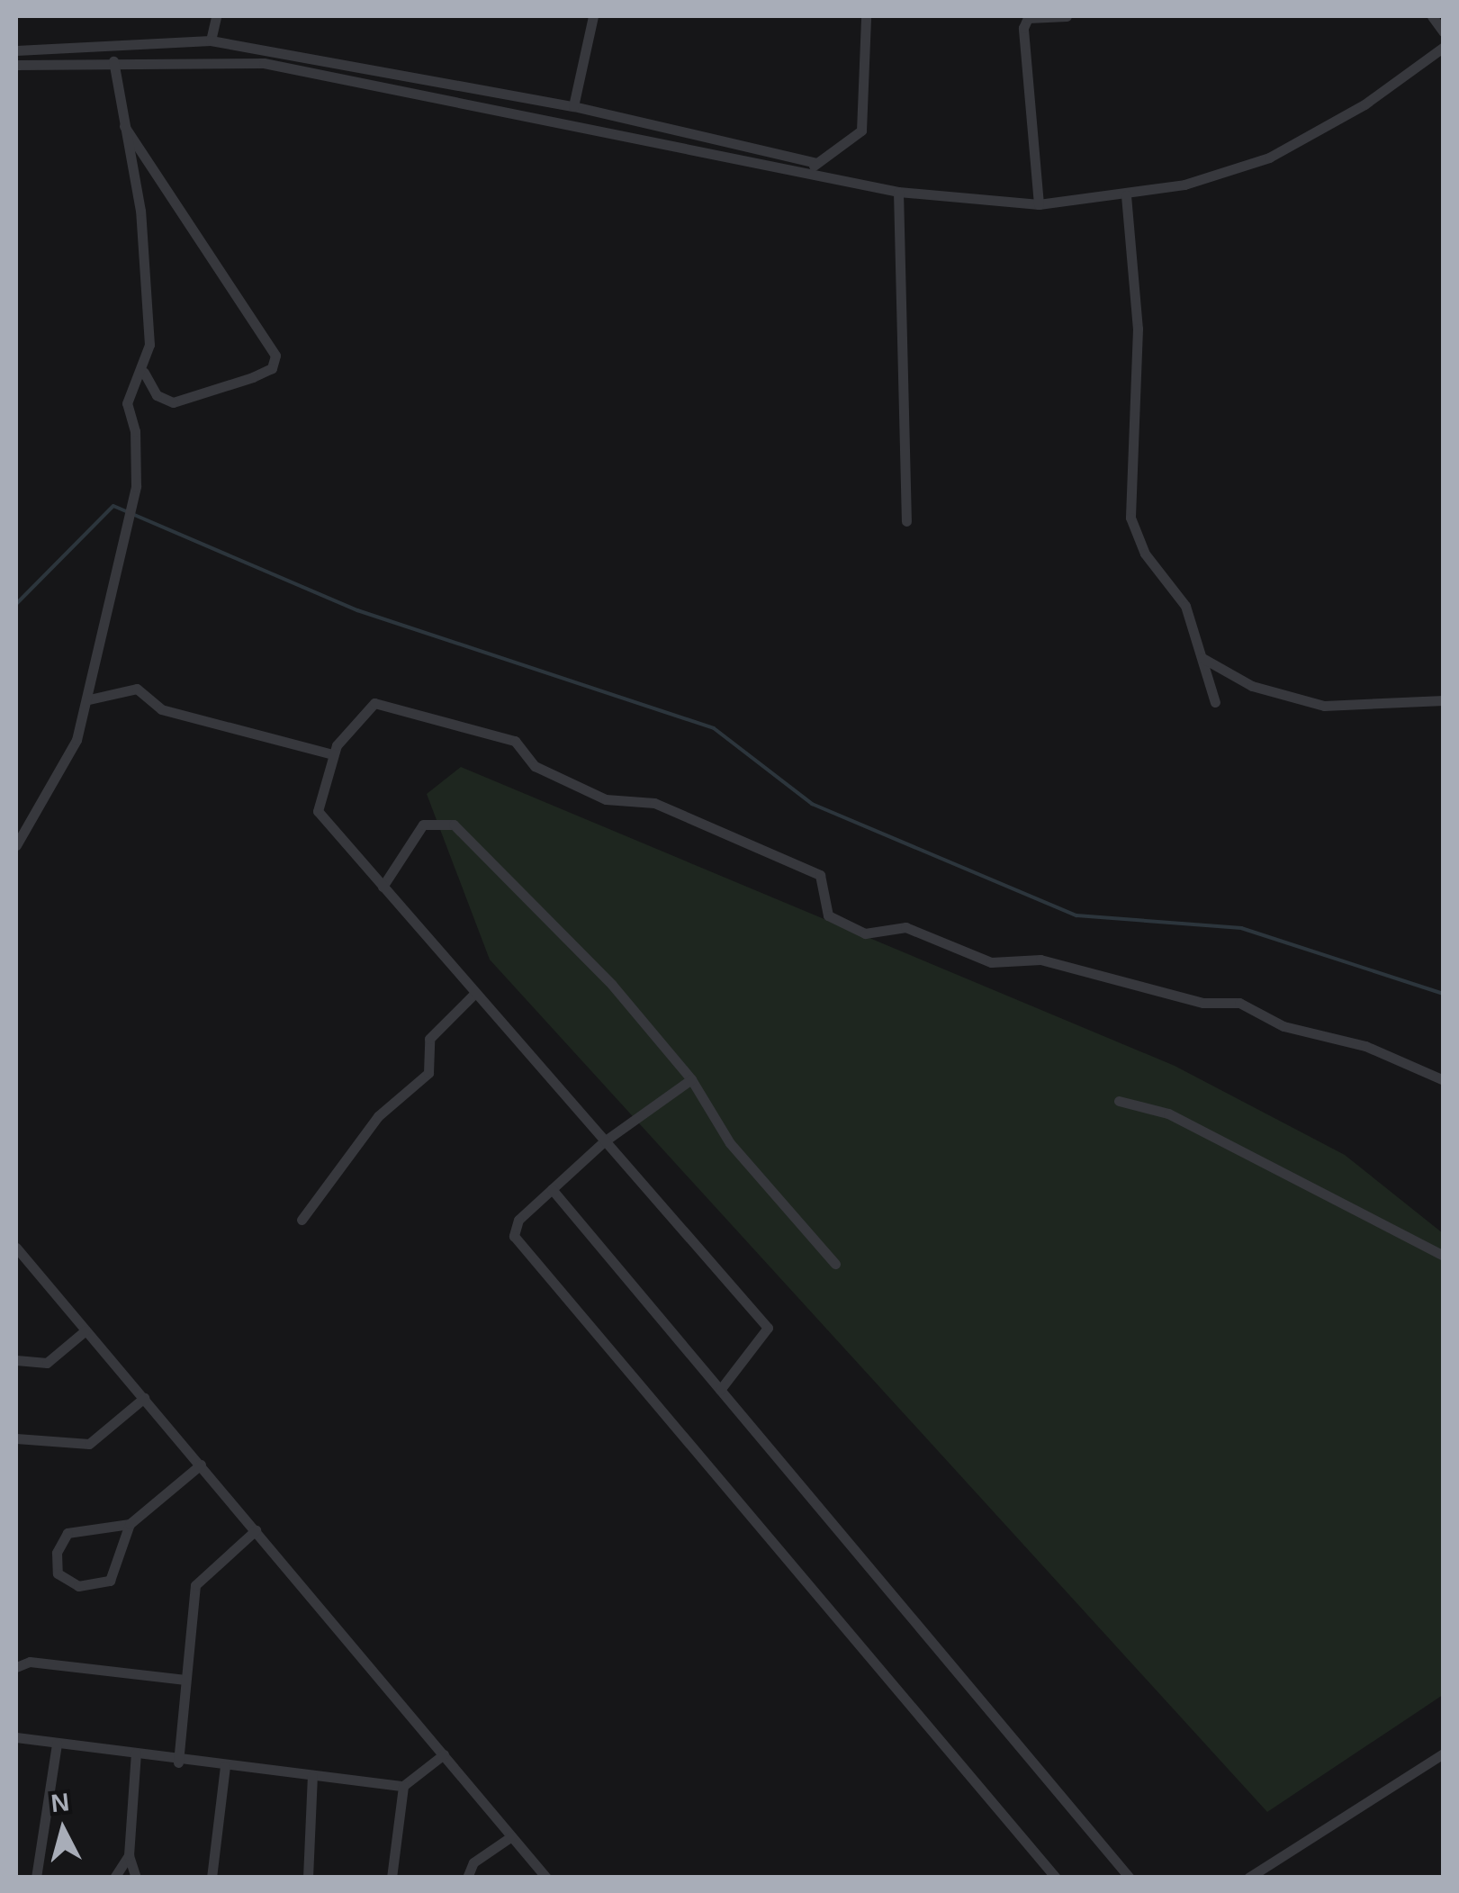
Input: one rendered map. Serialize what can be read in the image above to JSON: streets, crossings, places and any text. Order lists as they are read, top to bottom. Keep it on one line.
{"north":"top"}
